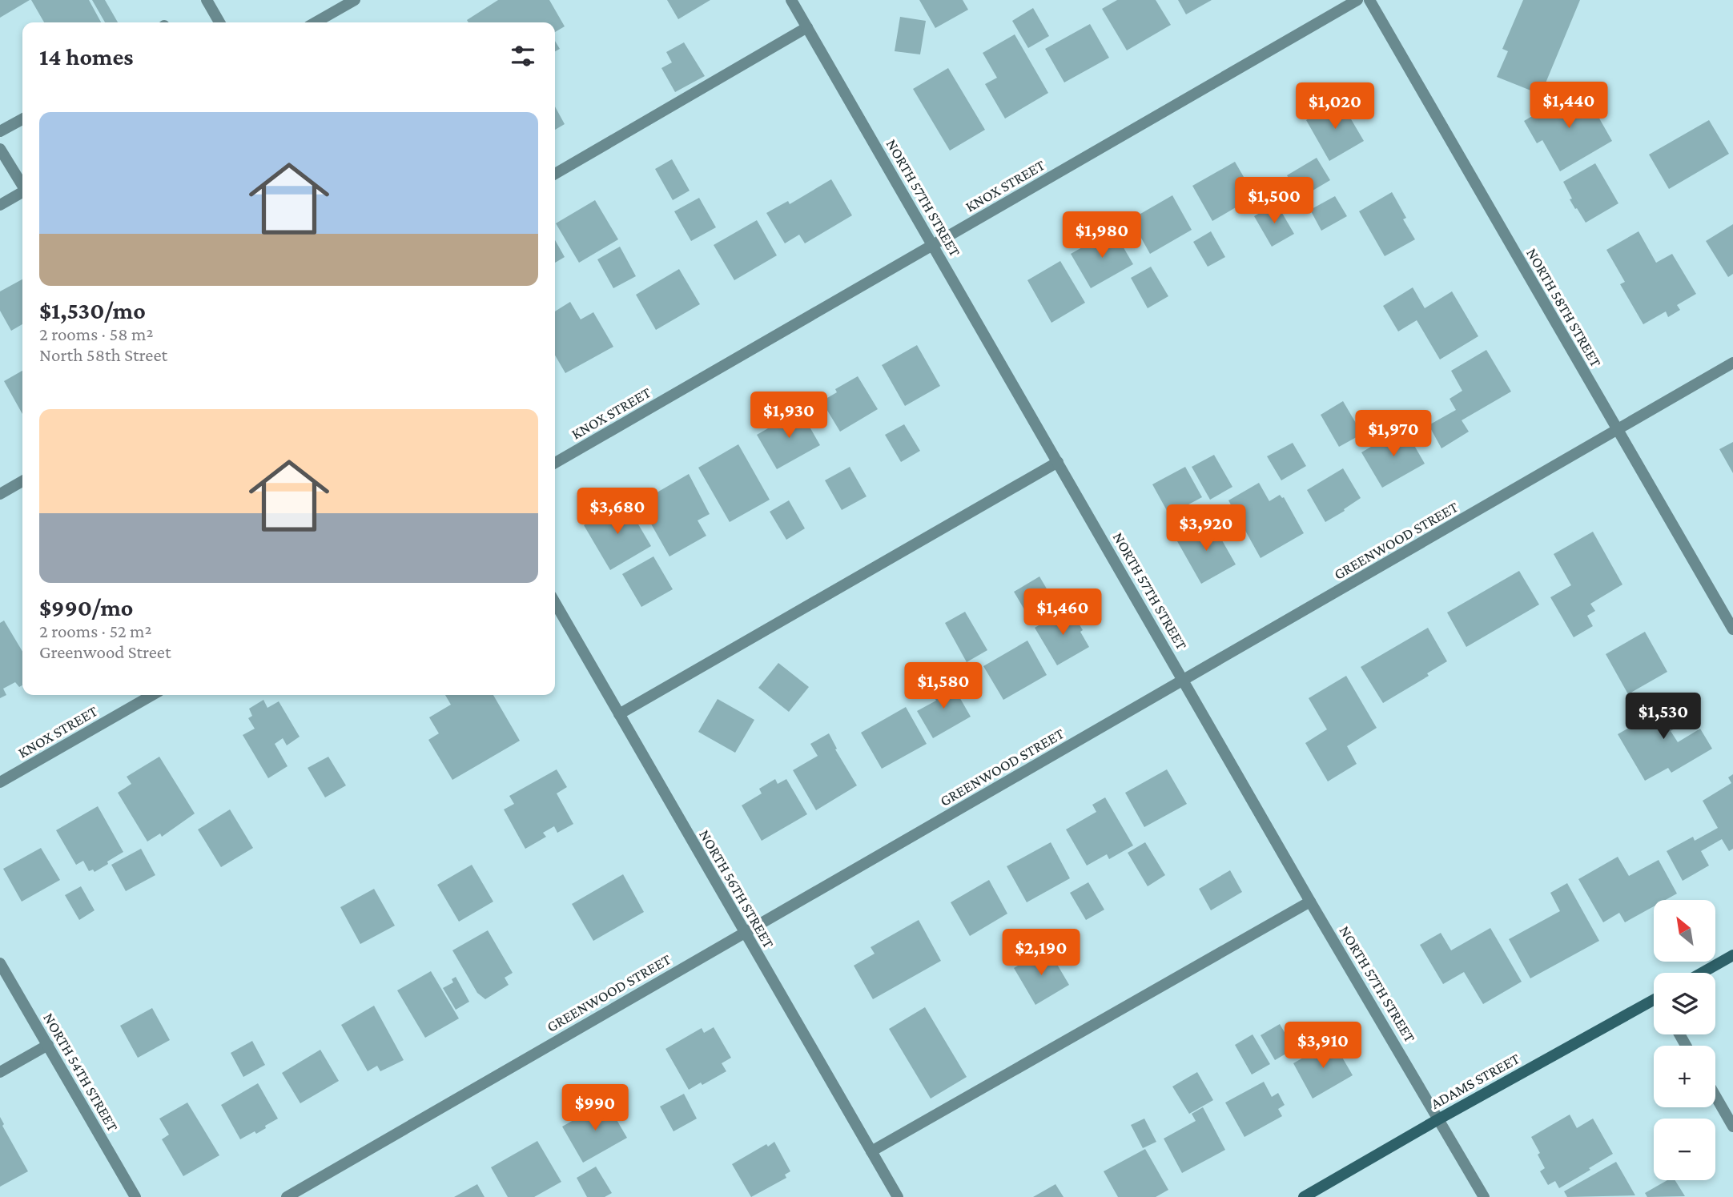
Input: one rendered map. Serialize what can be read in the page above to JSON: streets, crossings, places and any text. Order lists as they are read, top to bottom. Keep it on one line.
{"streets":{"main road":["ADAMS STREET"],"street":["KNOX STREET","NORTH 57TH STREET","NORTH 58TH STREET","GREENWOOD STREET","NORTH 56TH STREET","NORTH 54TH STREET"]},"crossings":[["KNOX STREET","NORTH 57TH STREET"],["NORTH 57TH STREET","GREENWOOD STREET"],["NORTH 57TH STREET","ADAMS STREET"],["NORTH 58TH STREET","GREENWOOD STREET"],["GREENWOOD STREET","NORTH 56TH STREET"]],"north":"top left","page":{"heading":"14 homes","price":["$1,440","$1,020","$1,500","$1,980","$1,930","$1,970","$3,680","$3,920","$1,460","$1,580","$1,530","$2,190","$3,910","$990"],"list":[{"name":"$1,530/mo","note":"2 rooms · 58 m² · North 58th Street"},{"name":"$990/mo","note":"2 rooms · 52 m² · Greenwood Street"}],"map_buttons":["+","−"]}}
